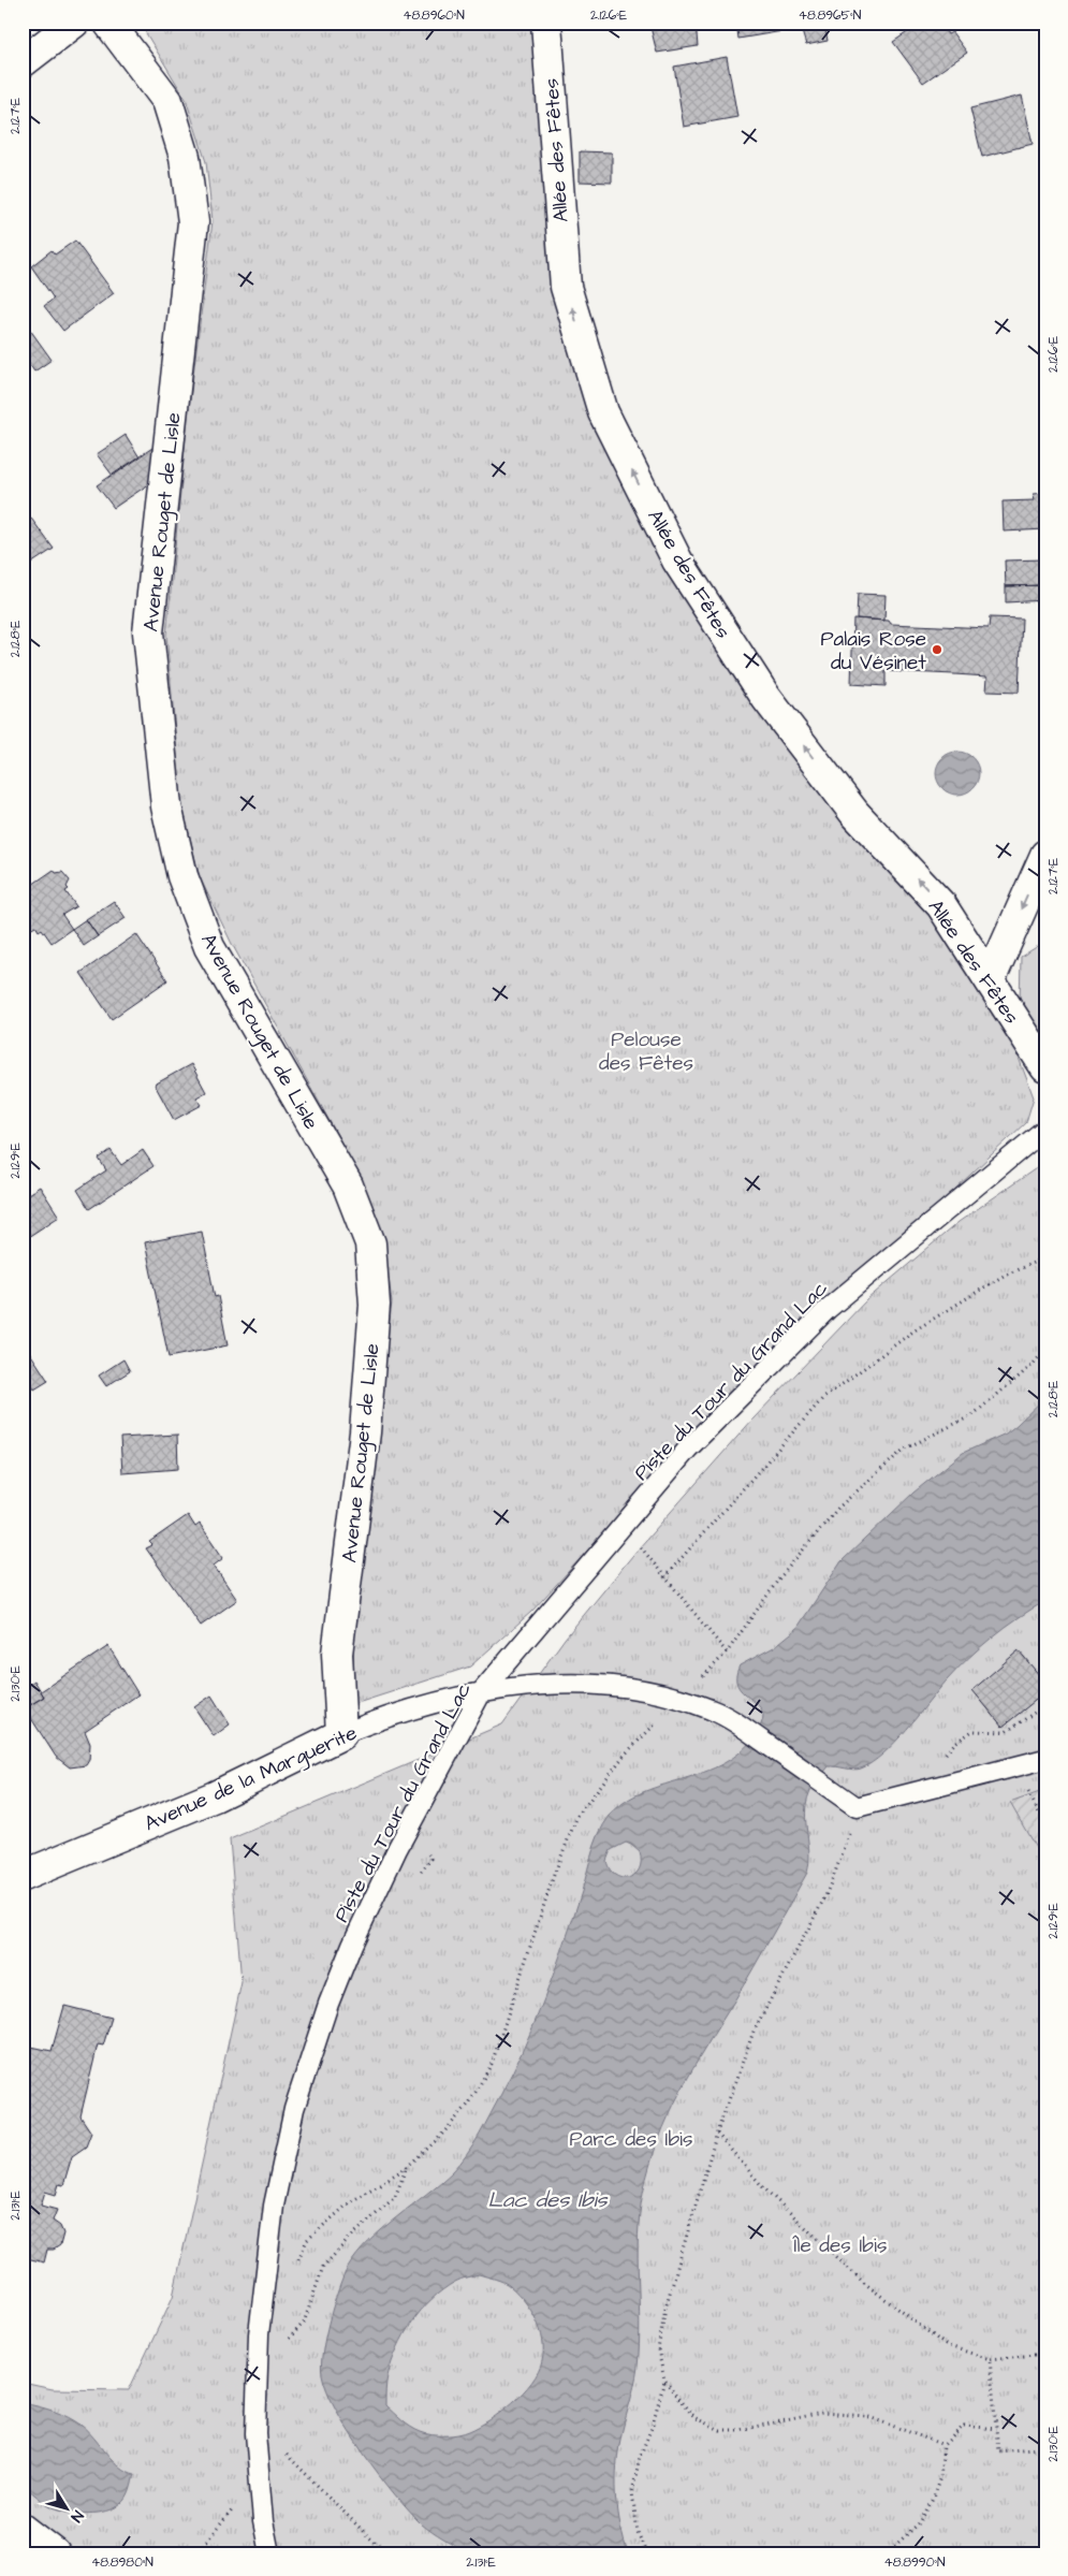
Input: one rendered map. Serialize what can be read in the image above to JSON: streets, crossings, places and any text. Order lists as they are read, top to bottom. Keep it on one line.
{"streets":{"street":["Allée des Fêtes","Avenue Rouget de Lisle","Avenue de la Marguerite"],"lane":["Piste du Tour du Grand Lac"]},"crossings":[["Avenue Rouget de Lisle","Avenue de la Marguerite"],["Piste du Tour du Grand Lac","Avenue de la Marguerite"]],"one_way":["Allée des Fêtes"],"water":["Lac des Ibis"],"parks":["Pelouse des Fêtes","Parc des Ibis","Île des Ibis"],"places":["Palais Rose du Vésinet"],"north":"bottom right","coordinates":["48.8960°N","2.126°E","48.8965°N","2.127°E","2.128°E","2.129°E","2.130°E","2.131°E","48.8980°N","48.8990°N"]}
